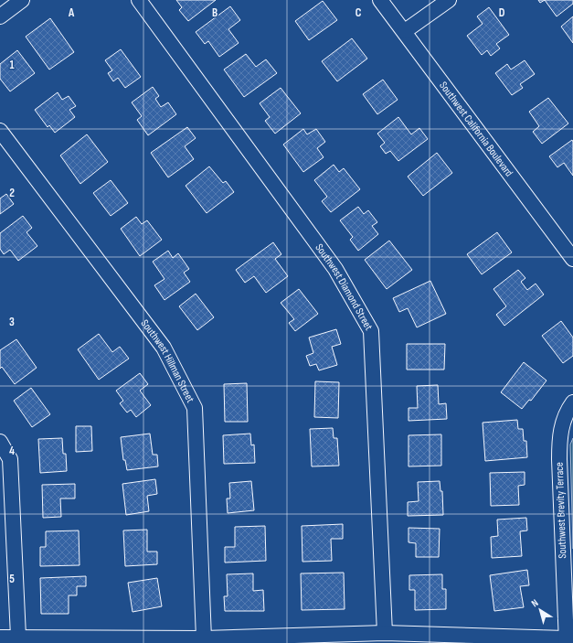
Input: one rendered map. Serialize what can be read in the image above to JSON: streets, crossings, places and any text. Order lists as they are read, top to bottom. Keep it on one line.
{"streets":{"street":["Southwest California Boulevard","Southwest Diamond Street","Southwest Hillman Street","Southwest Brevity Terrace"]},"north":"top left","grid":{"columns":["A","B","C","D"],"rows":["1","2","3","4","5"]}}
